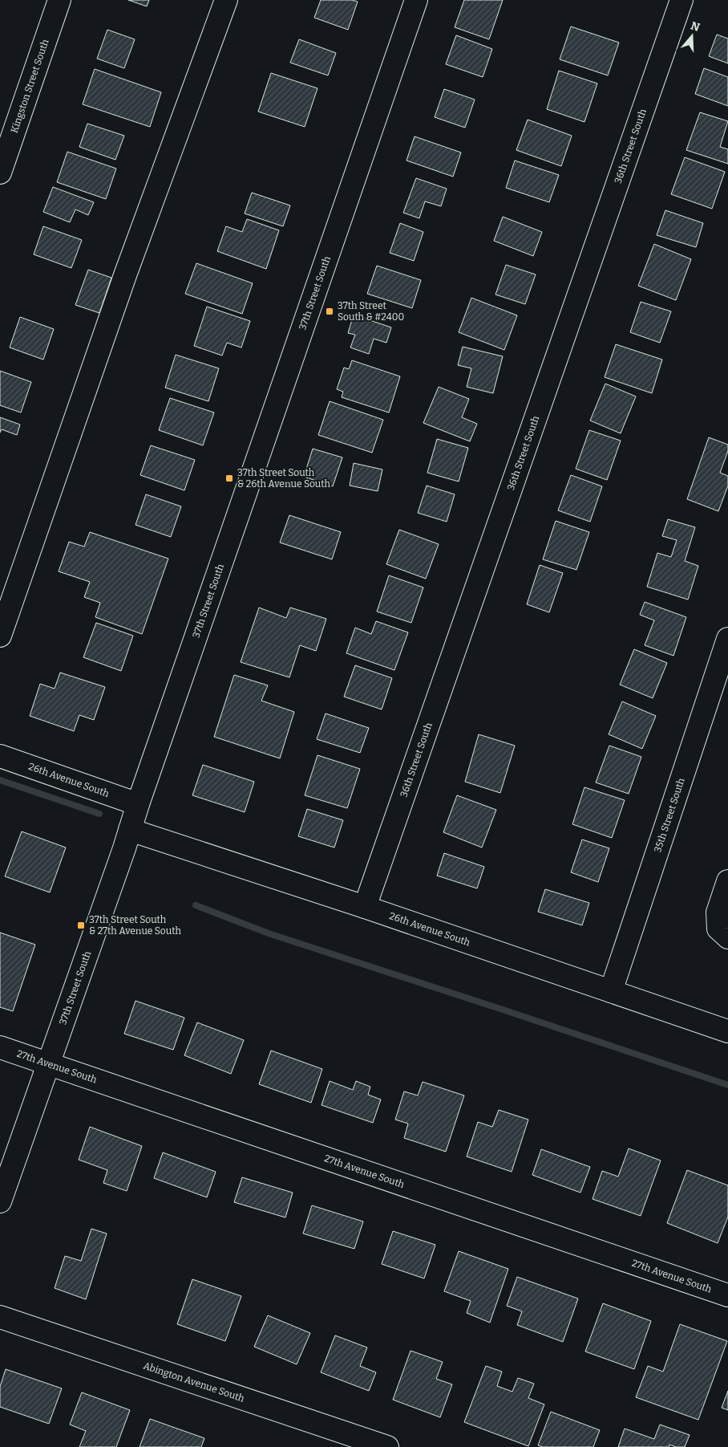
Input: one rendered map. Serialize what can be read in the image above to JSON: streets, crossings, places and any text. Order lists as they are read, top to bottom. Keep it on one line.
{"streets":{"street":["Kingston Street South","36th Street South","37th Street South","26th Avenue South","35th Street South","27th Avenue South","Abington Avenue South"]},"crossings":[["36th Street South","26th Avenue South"],["37th Street South","26th Avenue South"],["37th Street South","27th Avenue South"],["26th Avenue South","35th Street South"]],"places":{"transit":["37th Street South & #2400","37th Street South & 26th Avenue South","37th Street South & 27th Avenue South"]},"north":"top"}
